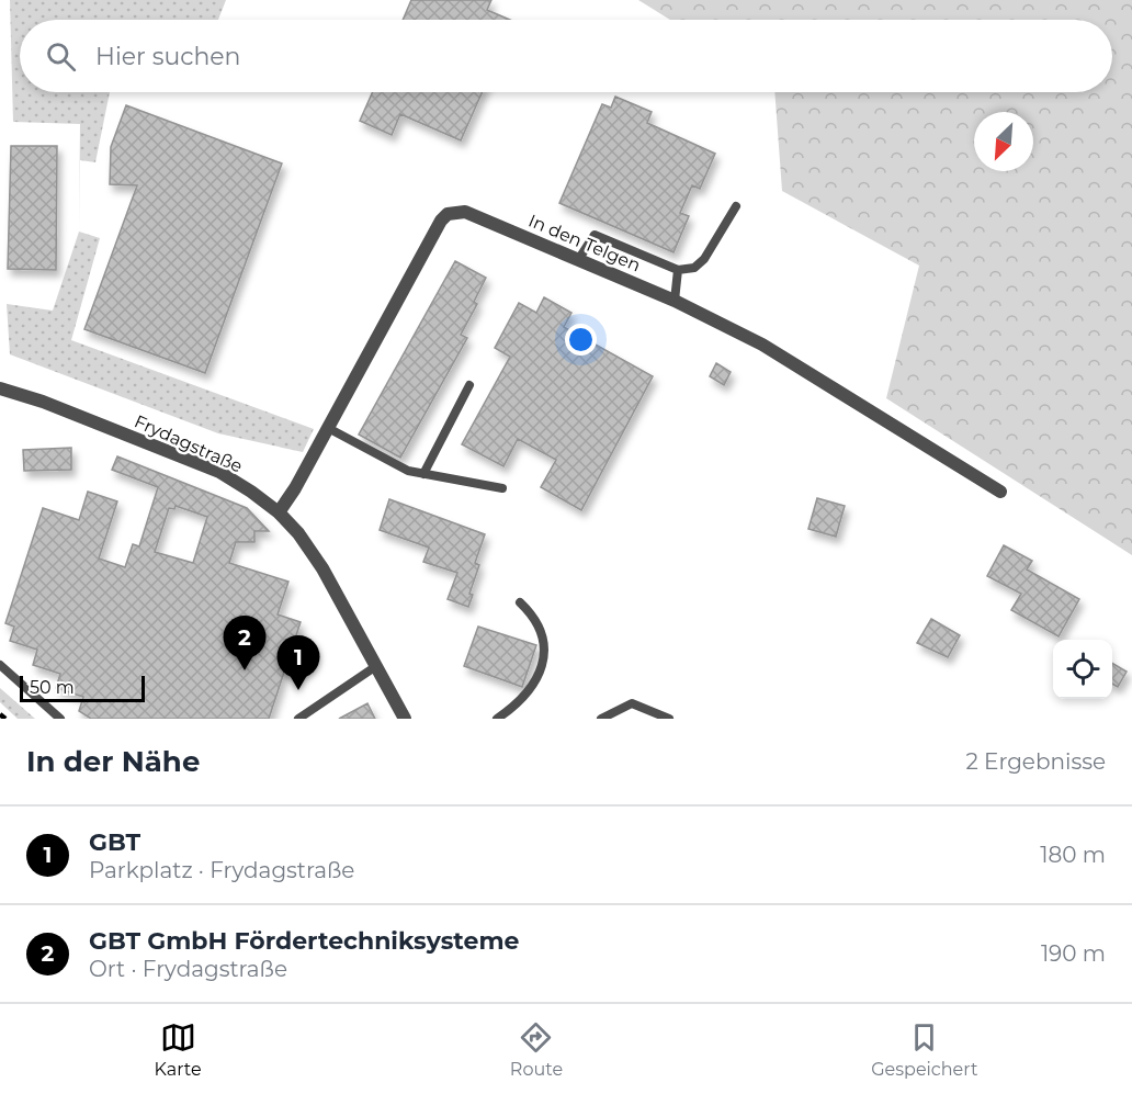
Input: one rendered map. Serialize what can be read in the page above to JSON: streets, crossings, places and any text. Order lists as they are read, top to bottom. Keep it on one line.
{"streets":{"street":["In den Telgen","Frydagstraße"]},"crossings":[["In den Telgen","Frydagstraße"]],"scale_bar":"50 m","north":"bottom left","page":{"search":"Hier suchen","pins":["2","1"],"scale":"50 m","heading":["In der Nähe","2 Ergebnisse"],"list":[{"mark":"1","name":"GBT","note":"Parkplatz · Frydagstraße","value":"180 m"},{"mark":"2","name":"GBT GmbH Fördertechniksysteme","note":"Ort · Frydagstraße","value":"190 m"}],"nav":["Karte","Route","Gespeichert"]}}
